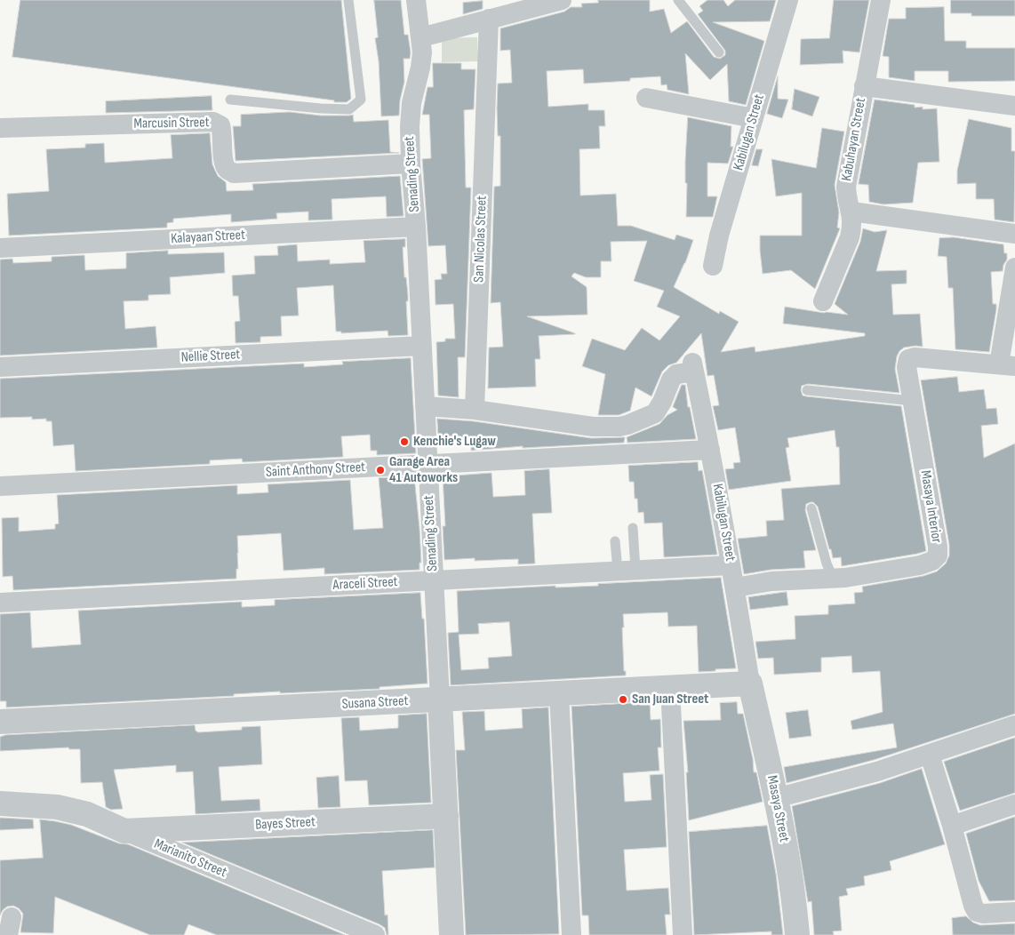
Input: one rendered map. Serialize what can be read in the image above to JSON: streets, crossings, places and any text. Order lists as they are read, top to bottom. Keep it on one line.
{"streets":{"street":["Marcusin Street","Kabilugan Street","Kabuhayan Street","Senading Street","Kalayaan Street","San Nicolas Street","Nellie Street","Saint Anthony Street","Masaya Interior","Araceli Street","Susana Street","Masaya Street","Bayes Street","Marianito Street"]},"crossings":[["Marcusin Street","Senading Street"],["Kabilugan Street","San Nicolas Street"],["Kabilugan Street","Saint Anthony Street"],["Kabilugan Street","Masaya Interior"],["Kabilugan Street","Araceli Street"],["Kabilugan Street","Susana Street"],["Kabilugan Street","Masaya Street"],["Senading Street","Kalayaan Street"],["Senading Street","Nellie Street"],["Senading Street","Saint Anthony Street"],["Senading Street","Araceli Street"],["Senading Street","Susana Street"],["Senading Street","Bayes Street"],["Susana Street","Masaya Street"],["Bayes Street","Marianito Street"]],"places":["Kenchie's Lugaw","Garage Area 41 Autoworks","San Juan Street"]}
